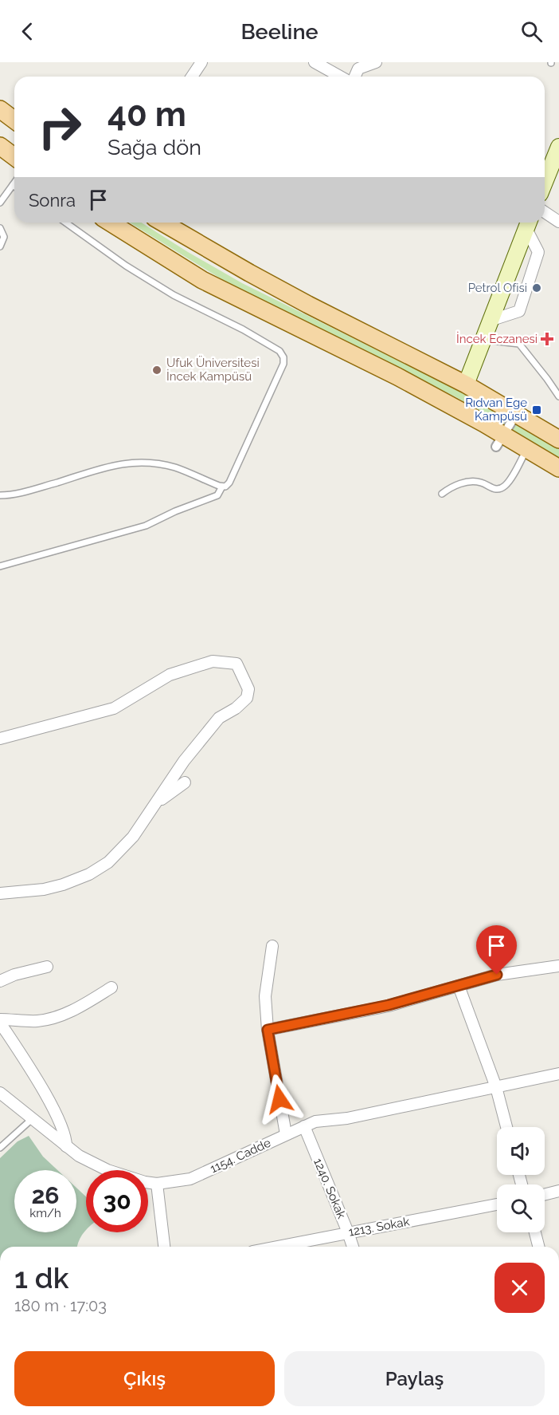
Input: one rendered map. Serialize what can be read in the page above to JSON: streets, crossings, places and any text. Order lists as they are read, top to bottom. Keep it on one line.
{"streets":{"street":["1154. Cadde","1240. Sokak","1213. Sokak"]},"crossings":[["1154. Cadde","1240. Sokak"],["1240. Sokak","1213. Sokak"]],"places":{"other":["Petrol Ofisi","Ufuk Üniversitesi İncek Kampüsü"],"health":["İncek Eczanesi"],"transit":["Rıdvan Ege Kampüsü"]},"page":{"header":"Beeline","turn":["40 m","Sağa dön"],"then":"Sonra","speed":"26 km/h","limit":"30","heading":["1 dk","180 m · 17:03"],"buttons":["Çıkış","Paylaş"]}}
